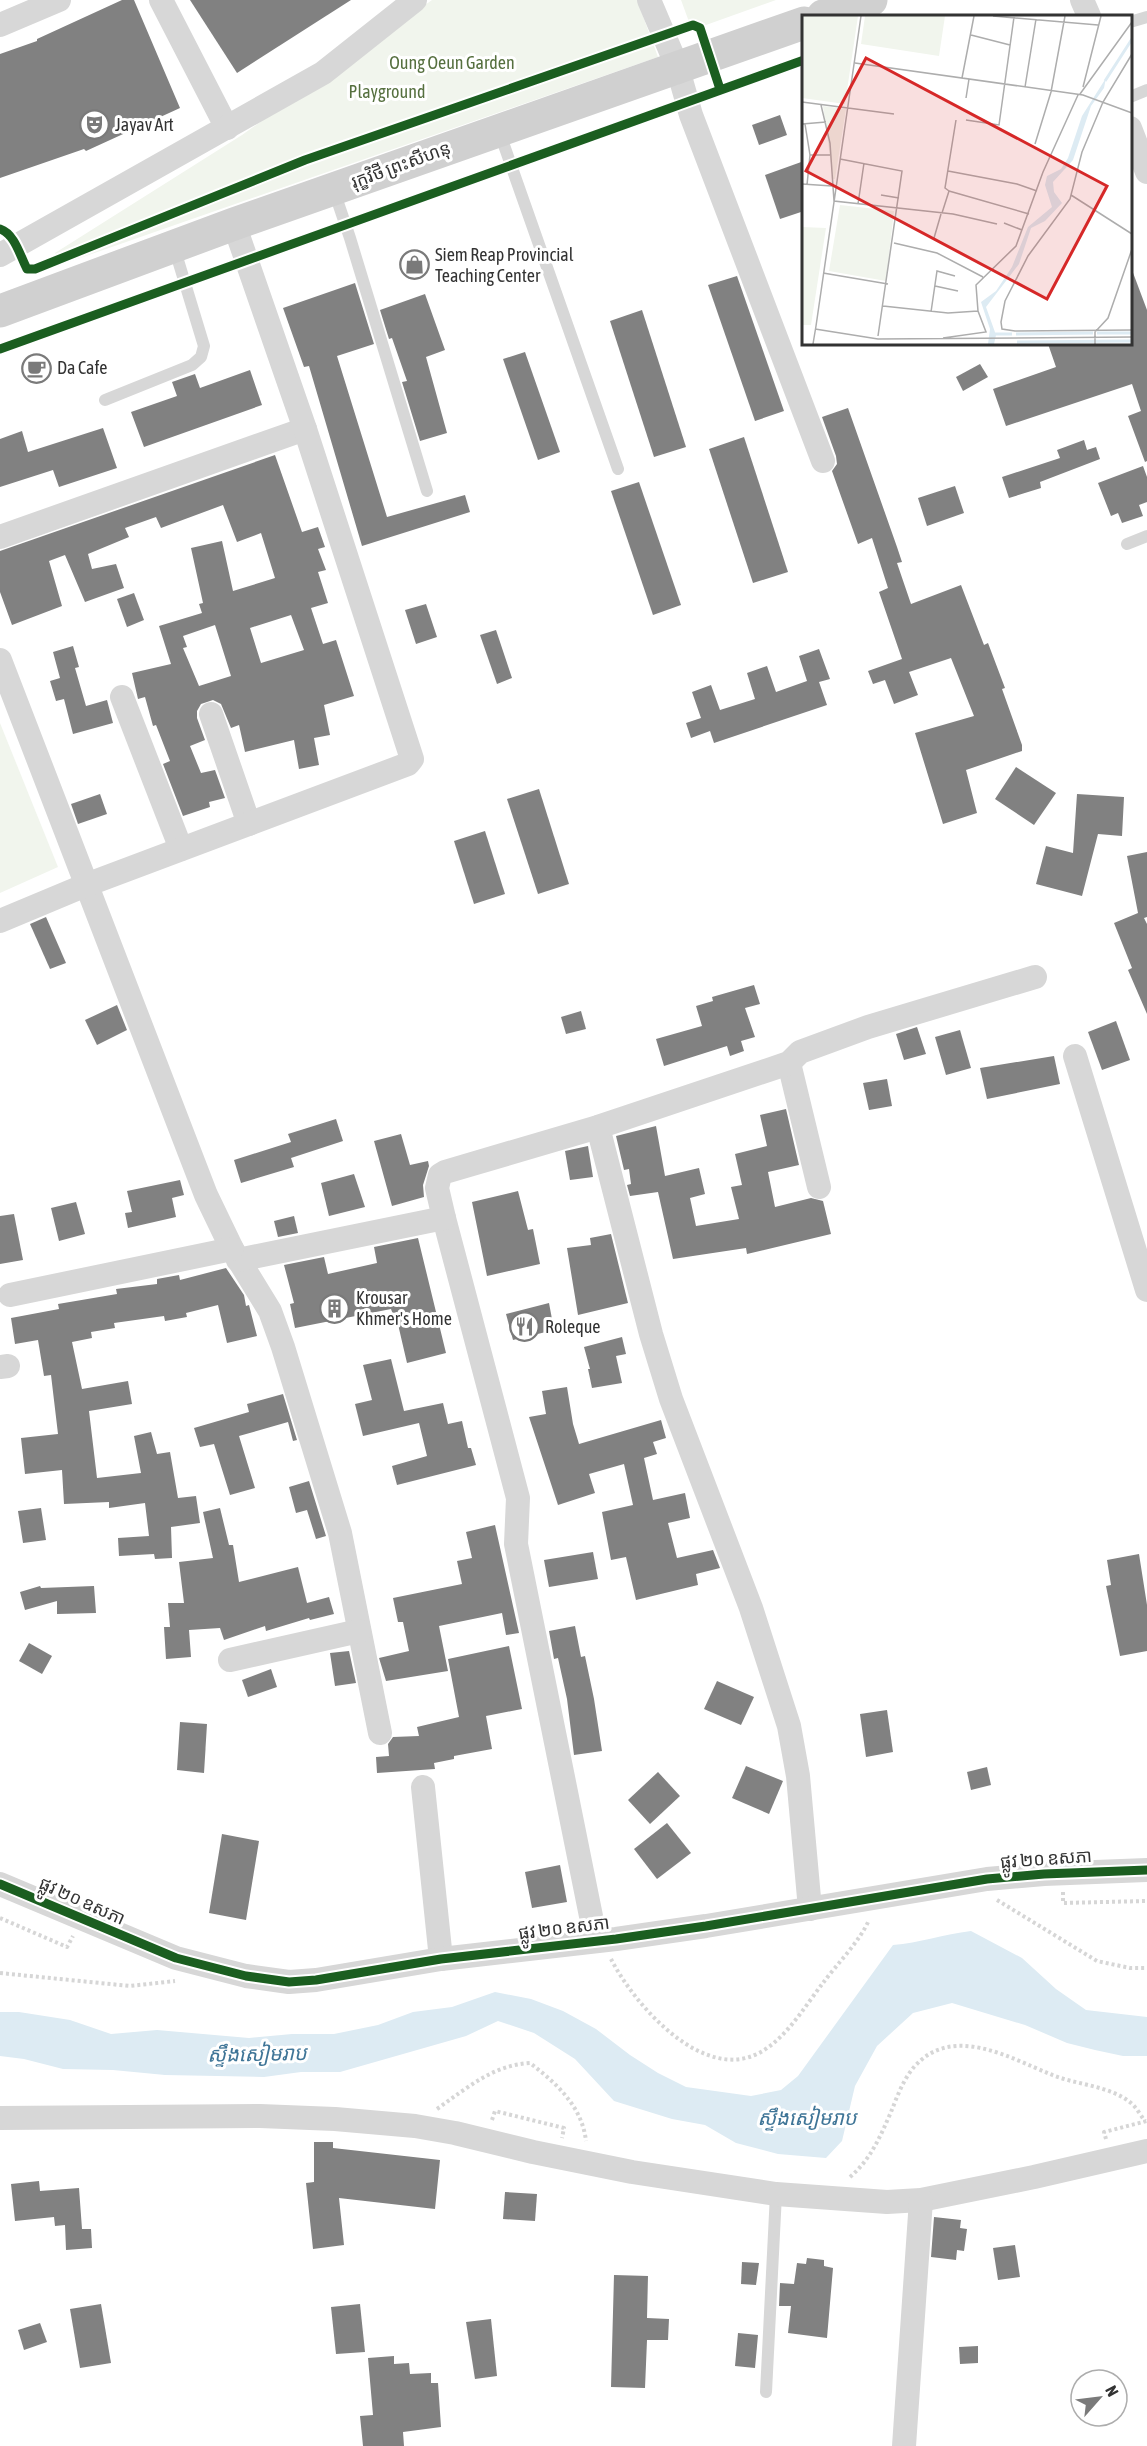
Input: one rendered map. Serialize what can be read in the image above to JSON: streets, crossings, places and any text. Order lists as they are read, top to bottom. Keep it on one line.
{"streets":{"street":["រុក្ខវិថី ព្រះសីហនុ","ផ្លូវ ២០ ឧសភា"]},"water":["ស្ទឹងសៀមរាប"],"parks":["Oung Oeun Garden","Playground"],"places":{"theatre":["Jayav Art"],"shop":["Siem Reap Provincial Teaching Center"],"cafe":["Da Cafe"],"building":["Krousar Khmer's Home"],"restaurant":["Roleque"]},"north":"top right"}
